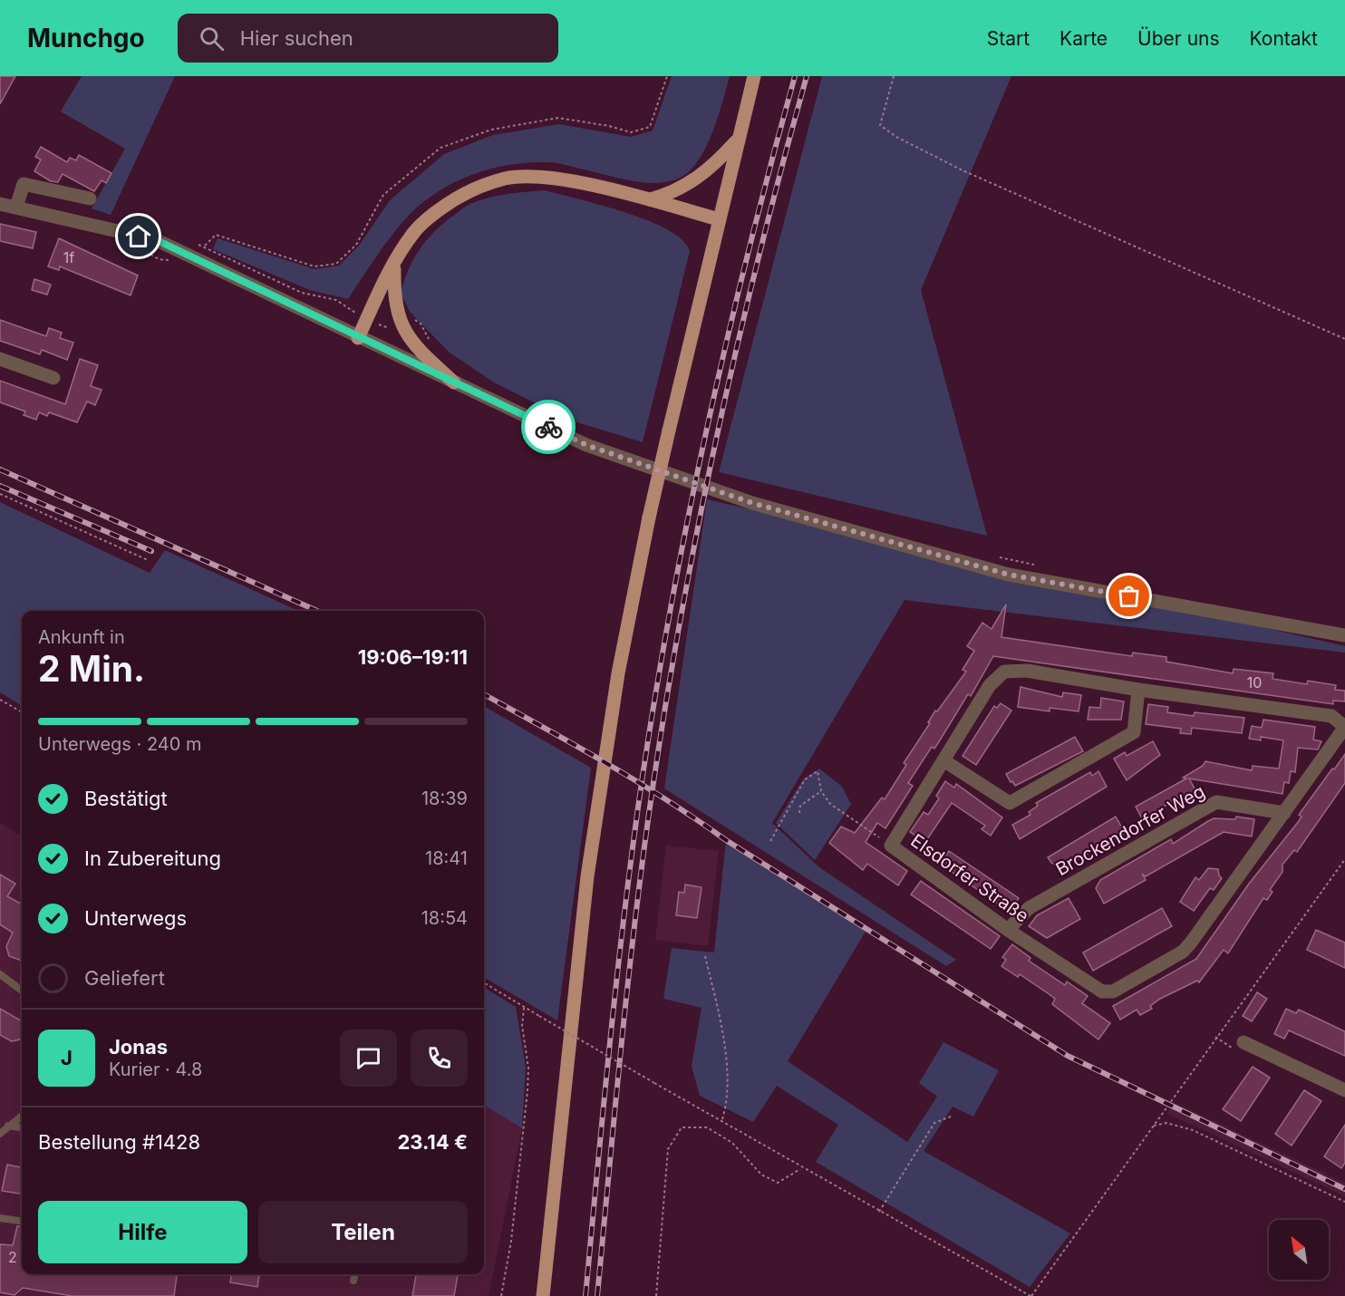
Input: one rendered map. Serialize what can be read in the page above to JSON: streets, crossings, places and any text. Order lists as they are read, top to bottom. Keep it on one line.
{"streets":{"street":["Brockendorfer Weg","Elsdorfer Straße"]},"crossings":[["Brockendorfer Weg","Elsdorfer Straße"]],"house_numbers":["1f","10","2"],"north":"top left","page":{"header":"Munchgo","search":"Hier suchen","nav":["Start","Karte","Über uns","Kontakt"],"heading":["2 Min.","Ankunft in","19:06–19:11"],"panel":["Jonas","Kurier · 4.8","Bestellung #1428","23.14 €"],"bar":"Unterwegs · 240 m","list":[["Bestätigt","18:39"],["In Zubereitung","18:41"],["Unterwegs","18:54"],"Geliefert"],"round":"J","buttons":["Hilfe","Teilen"]}}
